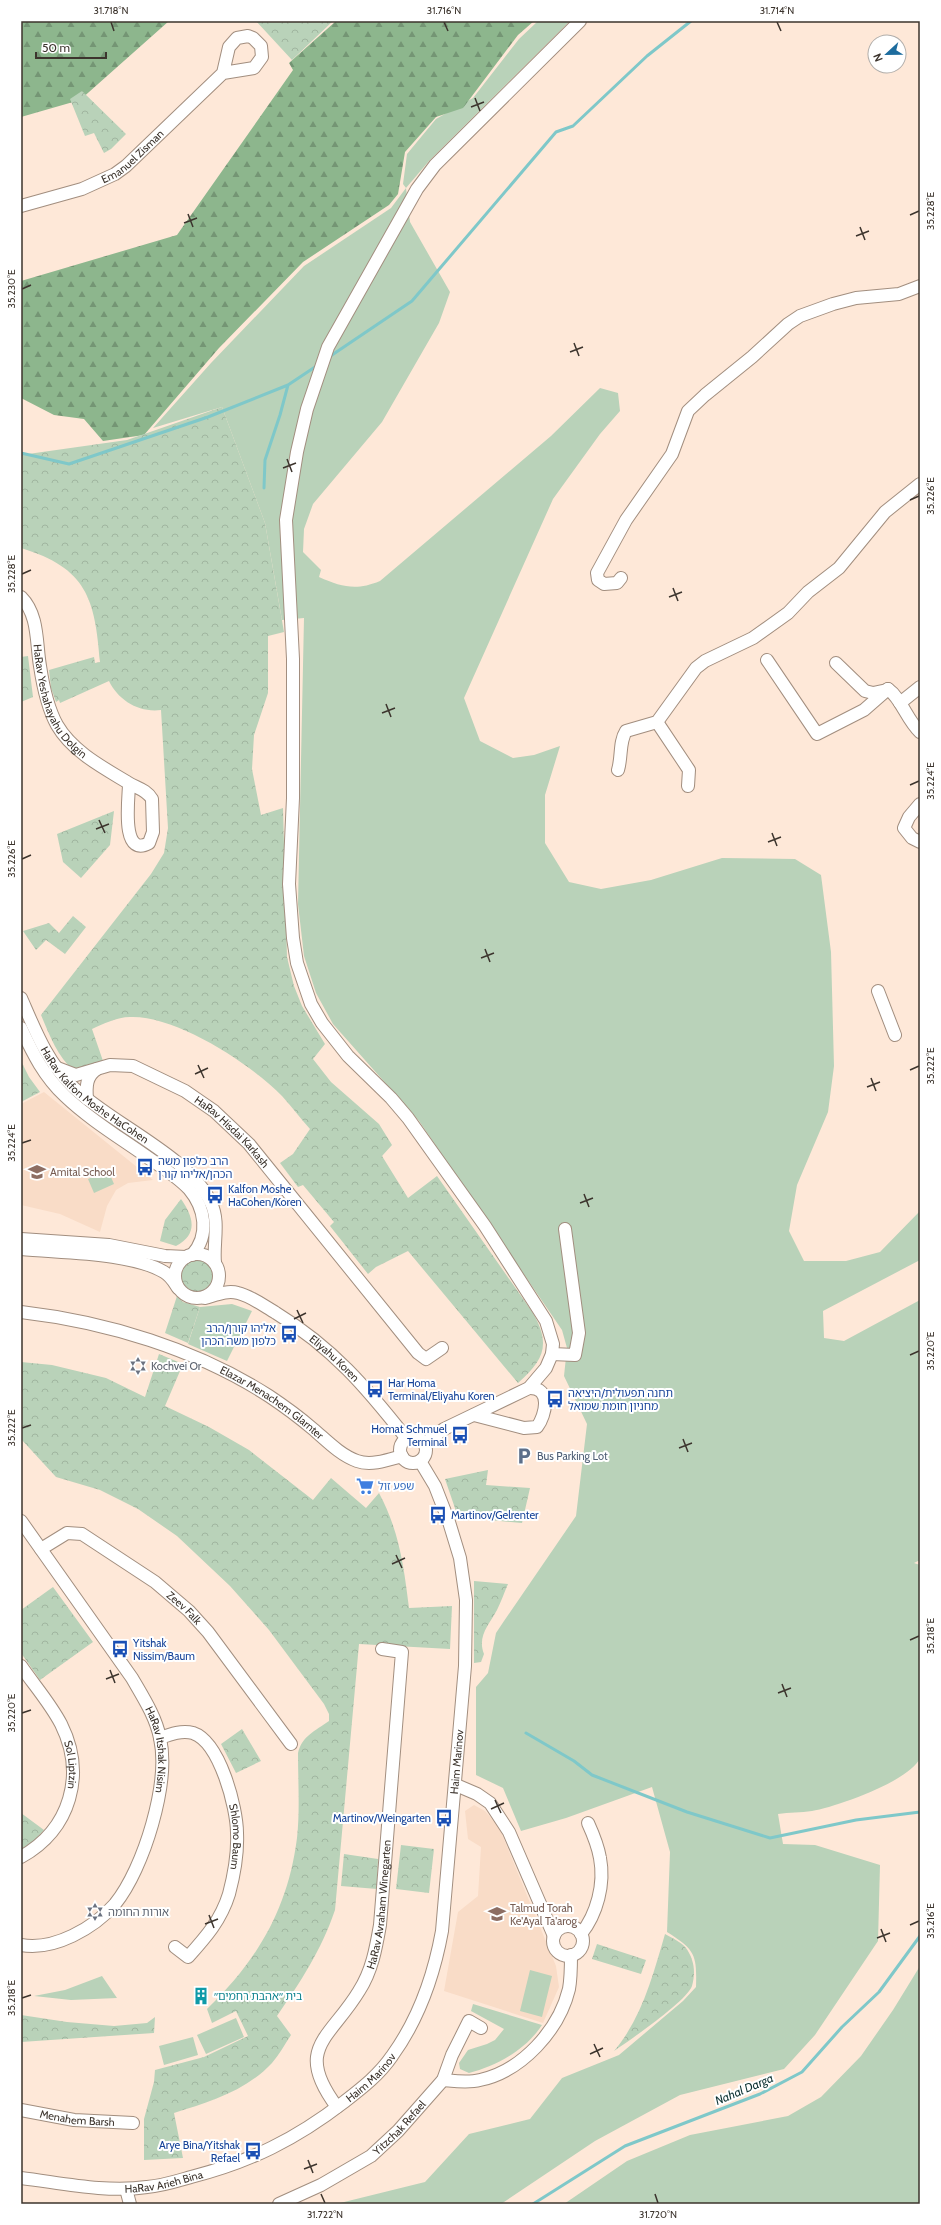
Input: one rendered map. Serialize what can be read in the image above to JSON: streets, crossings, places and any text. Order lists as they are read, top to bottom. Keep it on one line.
{"streets":{"street":["Emanuel Zisman","HaRav Yeshahayahu Dolgin","HaRav Kalfon Moshe HaCohen","HaRav Hisdai Karkash","Eliyahu Koren","Elazar Menachem Glarnter","Zeev Falk","HaRav Itshak Nisim","Haim Marinov","Sol Liptzin","Shlomo Baum","HaRav Avraham Winegarten","Menahem Barsh","Yitzchak Refael","HaRav Arieh Bina"]},"crossings":[["HaRav Kalfon Moshe HaCohen","HaRav Hisdai Karkash"],["HaRav Kalfon Moshe HaCohen","Eliyahu Koren"],["Eliyahu Koren","Elazar Menachem Glarnter"],["Eliyahu Koren","Haim Marinov"],["Elazar Menachem Glarnter","Haim Marinov"],["Zeev Falk","HaRav Itshak Nisim"],["HaRav Itshak Nisim","Shlomo Baum"],["Haim Marinov","HaRav Avraham Winegarten"],["Haim Marinov","HaRav Arieh Bina"],["HaRav Avraham Winegarten","HaRav Arieh Bina"]],"water":["Nahal Darga"],"places":{"bus stop":["הרב כלפון משה הכהן/אליהו קורן","Kalfon Moshe HaCohen/Koren","אליהו קורן/הרב כלפון משה הכהן","Har Homa Terminal/Eliyahu Koren","תחנה תפעולית/היציאה מחניון חומת שמואל","Homat Schmuel Terminal","Martinov/Gelrenter","Yitshak Nissim/Baum","Martinov/Weingarten","Arye Bina/Yitshak Refael"],"school or university":["Amital School","Talmud Torah Ke'Ayal Ta'arog"],"synagogue":["Kochvei Or","אורות החומה"],"parking":["Bus Parking Lot"],"supermarket":["שפע זול"],"building":["בית ״אהבת רחמים״"]},"scale_bar":"50 m","north":"left","coordinates":["31.718°N","31.716°N","31.714°N","35.228°E","35.230°E","35.226°E","35.224°E","35.222°E","35.220°E","35.218°E","35.216°E","31.722°N","31.720°N"]}
